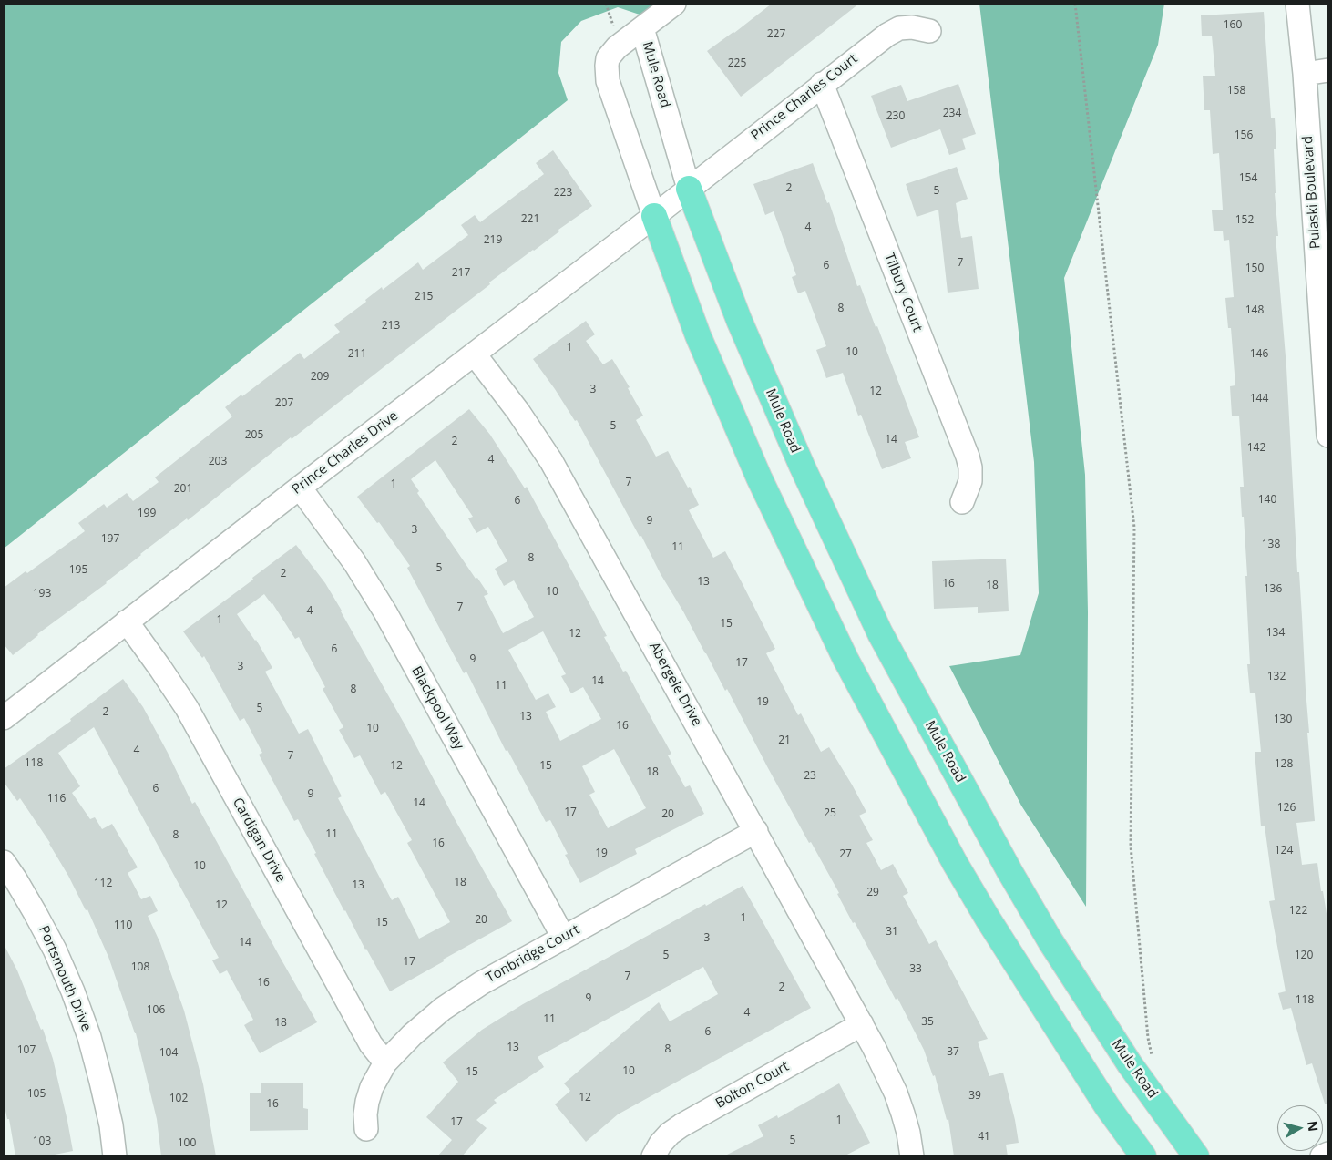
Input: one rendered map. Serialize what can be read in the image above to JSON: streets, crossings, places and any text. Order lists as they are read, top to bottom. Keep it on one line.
{"streets":{"main road":["Mule Road"],"street":["Prince Charles Court","Pulaski Boulevard","Tilbury Court","Prince Charles Drive","Abergele Drive","Blackpool Way","Cardigan Drive","Tonbridge Court","Portsmouth Drive","Bolton Court"]},"crossings":[["Mule Road","Prince Charles Court"],["Mule Road","Prince Charles Drive"],["Prince Charles Court","Tilbury Court"],["Prince Charles Court","Prince Charles Drive"],["Prince Charles Drive","Abergele Drive"],["Prince Charles Drive","Blackpool Way"],["Prince Charles Drive","Cardigan Drive"],["Abergele Drive","Tonbridge Court"],["Abergele Drive","Bolton Court"],["Blackpool Way","Tonbridge Court"],["Cardigan Drive","Tonbridge Court"]],"house_numbers":["160","227","225","158","234","230","156","154","2","5","223","221","152","4","219","7","6","150","217","215","8","148","213","1","10","211","146","209","3","12","144","207","5","205","14","2","142","4","203","7","1","201","140","6","199","9","3","197","138","11","8","5","195","2","13","16","18","136","10","193","7","4","1","15","134","12","6","9","17","3","132","14","11","8","19","5","2","13","130","16","10","21","4","7","118","128","12","15","18","23","6","9","116","14","126","17","25","20","11","8","16","124","19","27","10","18","112","13","29","12","122","1","20","15","110","31","3","14","5","120","17","108","33","7","16","2","9","118","106","4","11","35","18","6","13","8","107","37","104","10","15","105","39","12","102","16","1","17","41","5","103","100"],"north":"right"}
